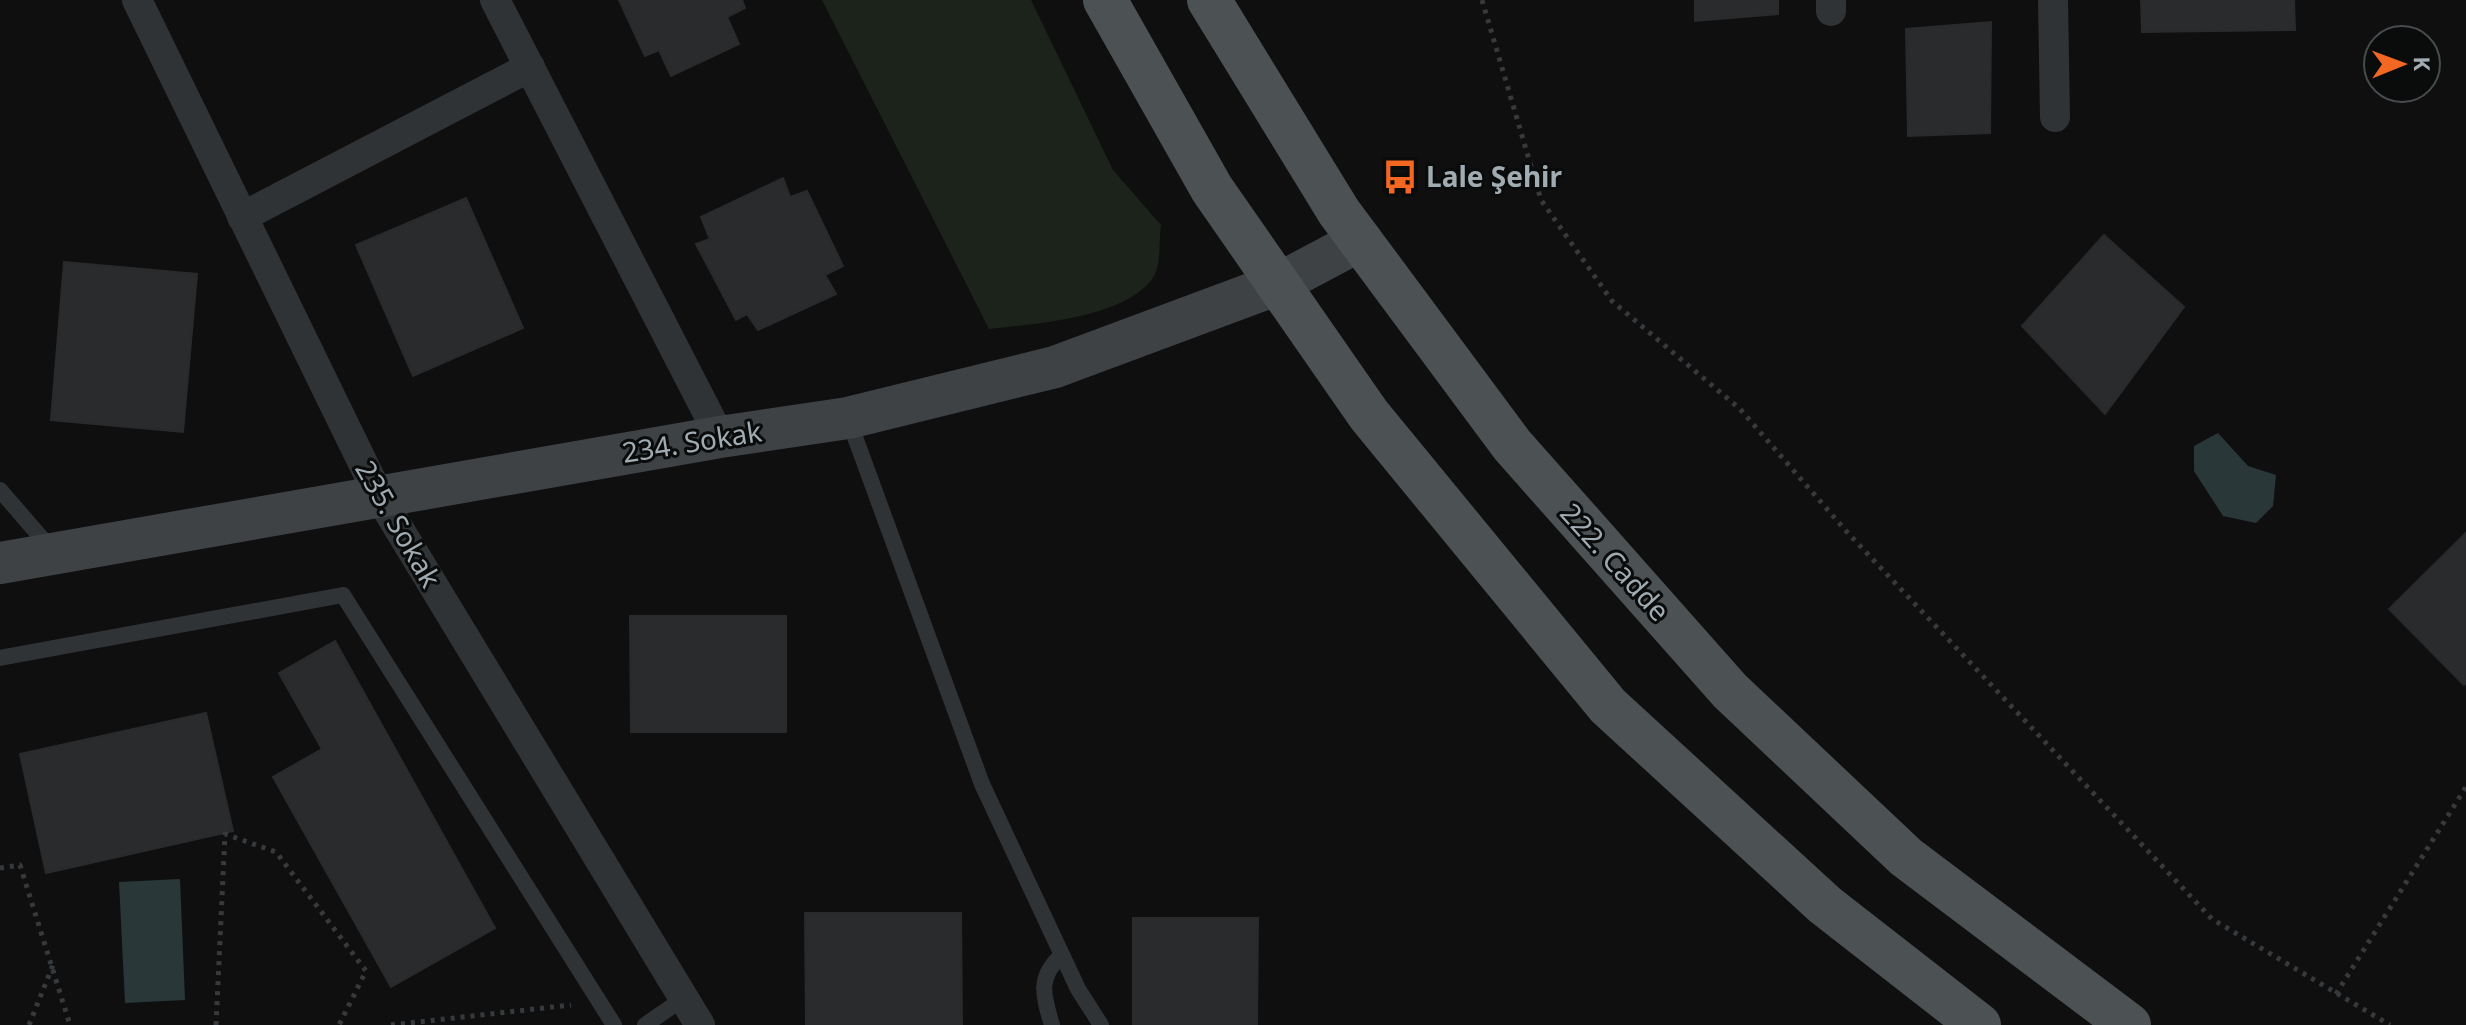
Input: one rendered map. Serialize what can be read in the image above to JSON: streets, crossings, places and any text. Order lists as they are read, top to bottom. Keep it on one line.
{"streets":{"main road":["222. Cadde"],"street":["234. Sokak","235. Sokak"]},"crossings":[["234. Sokak","235. Sokak"],["234. Sokak","222. Cadde"]],"places":{"bus stop":["Lale Şehir"]},"north":"right"}
